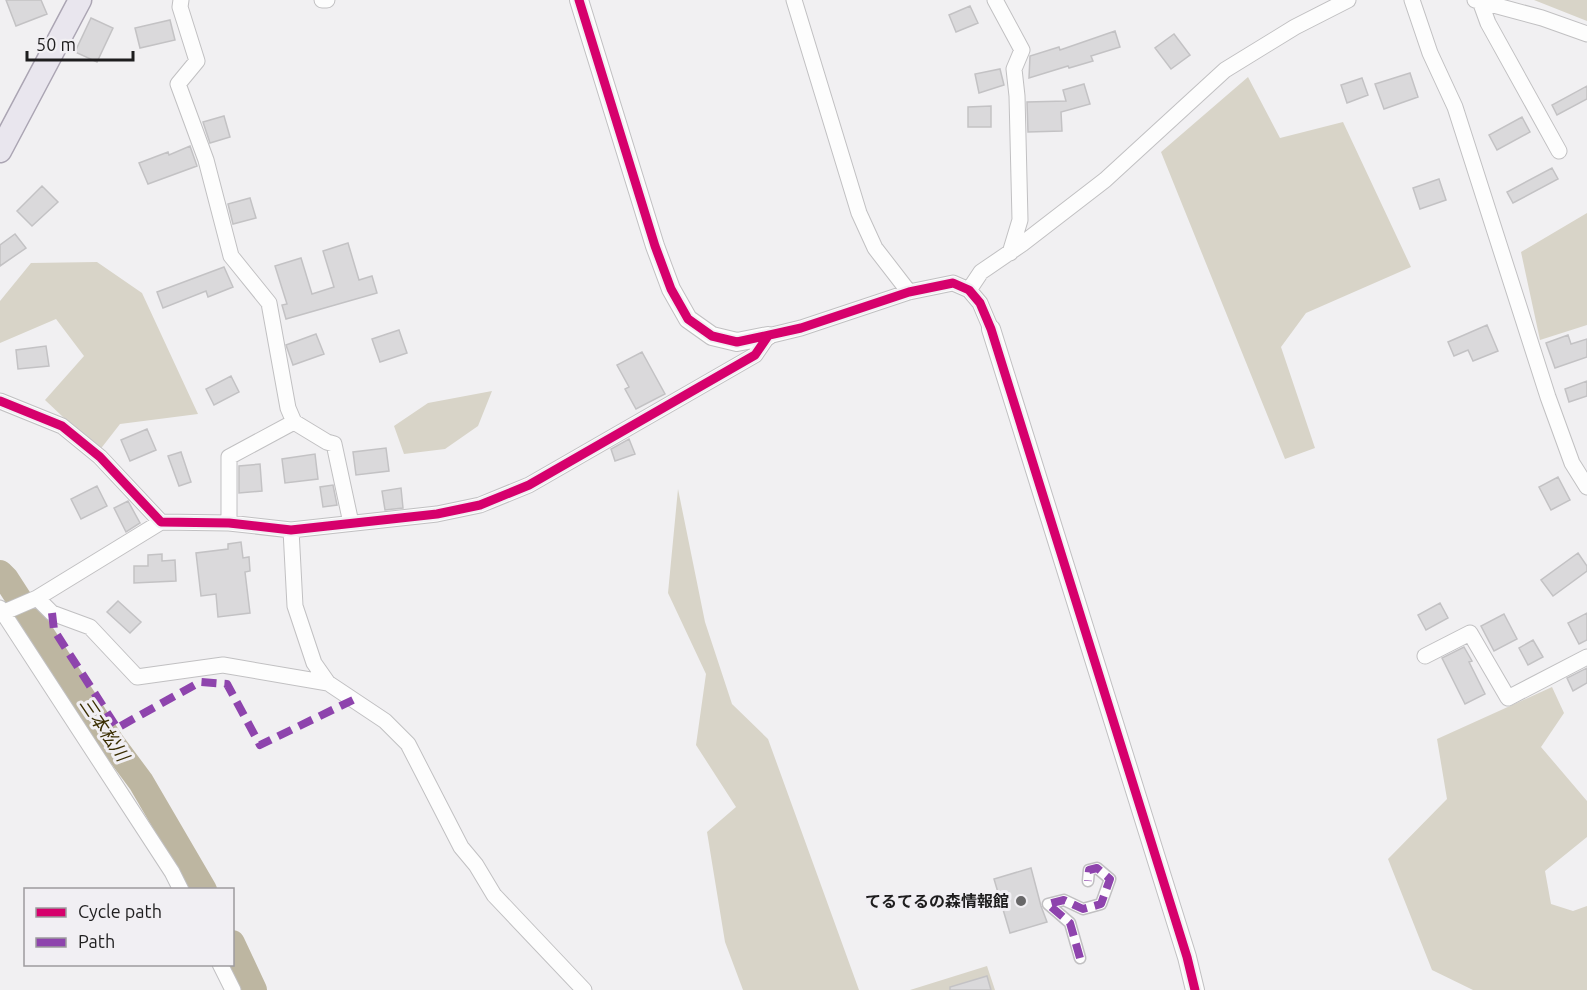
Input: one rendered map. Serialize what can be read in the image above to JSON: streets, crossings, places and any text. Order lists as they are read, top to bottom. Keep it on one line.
{"water":["三本松川"],"places":["てるてるの森情報館"],"legend":["Cycle path","Path"],"scale_bar":"50 m"}
